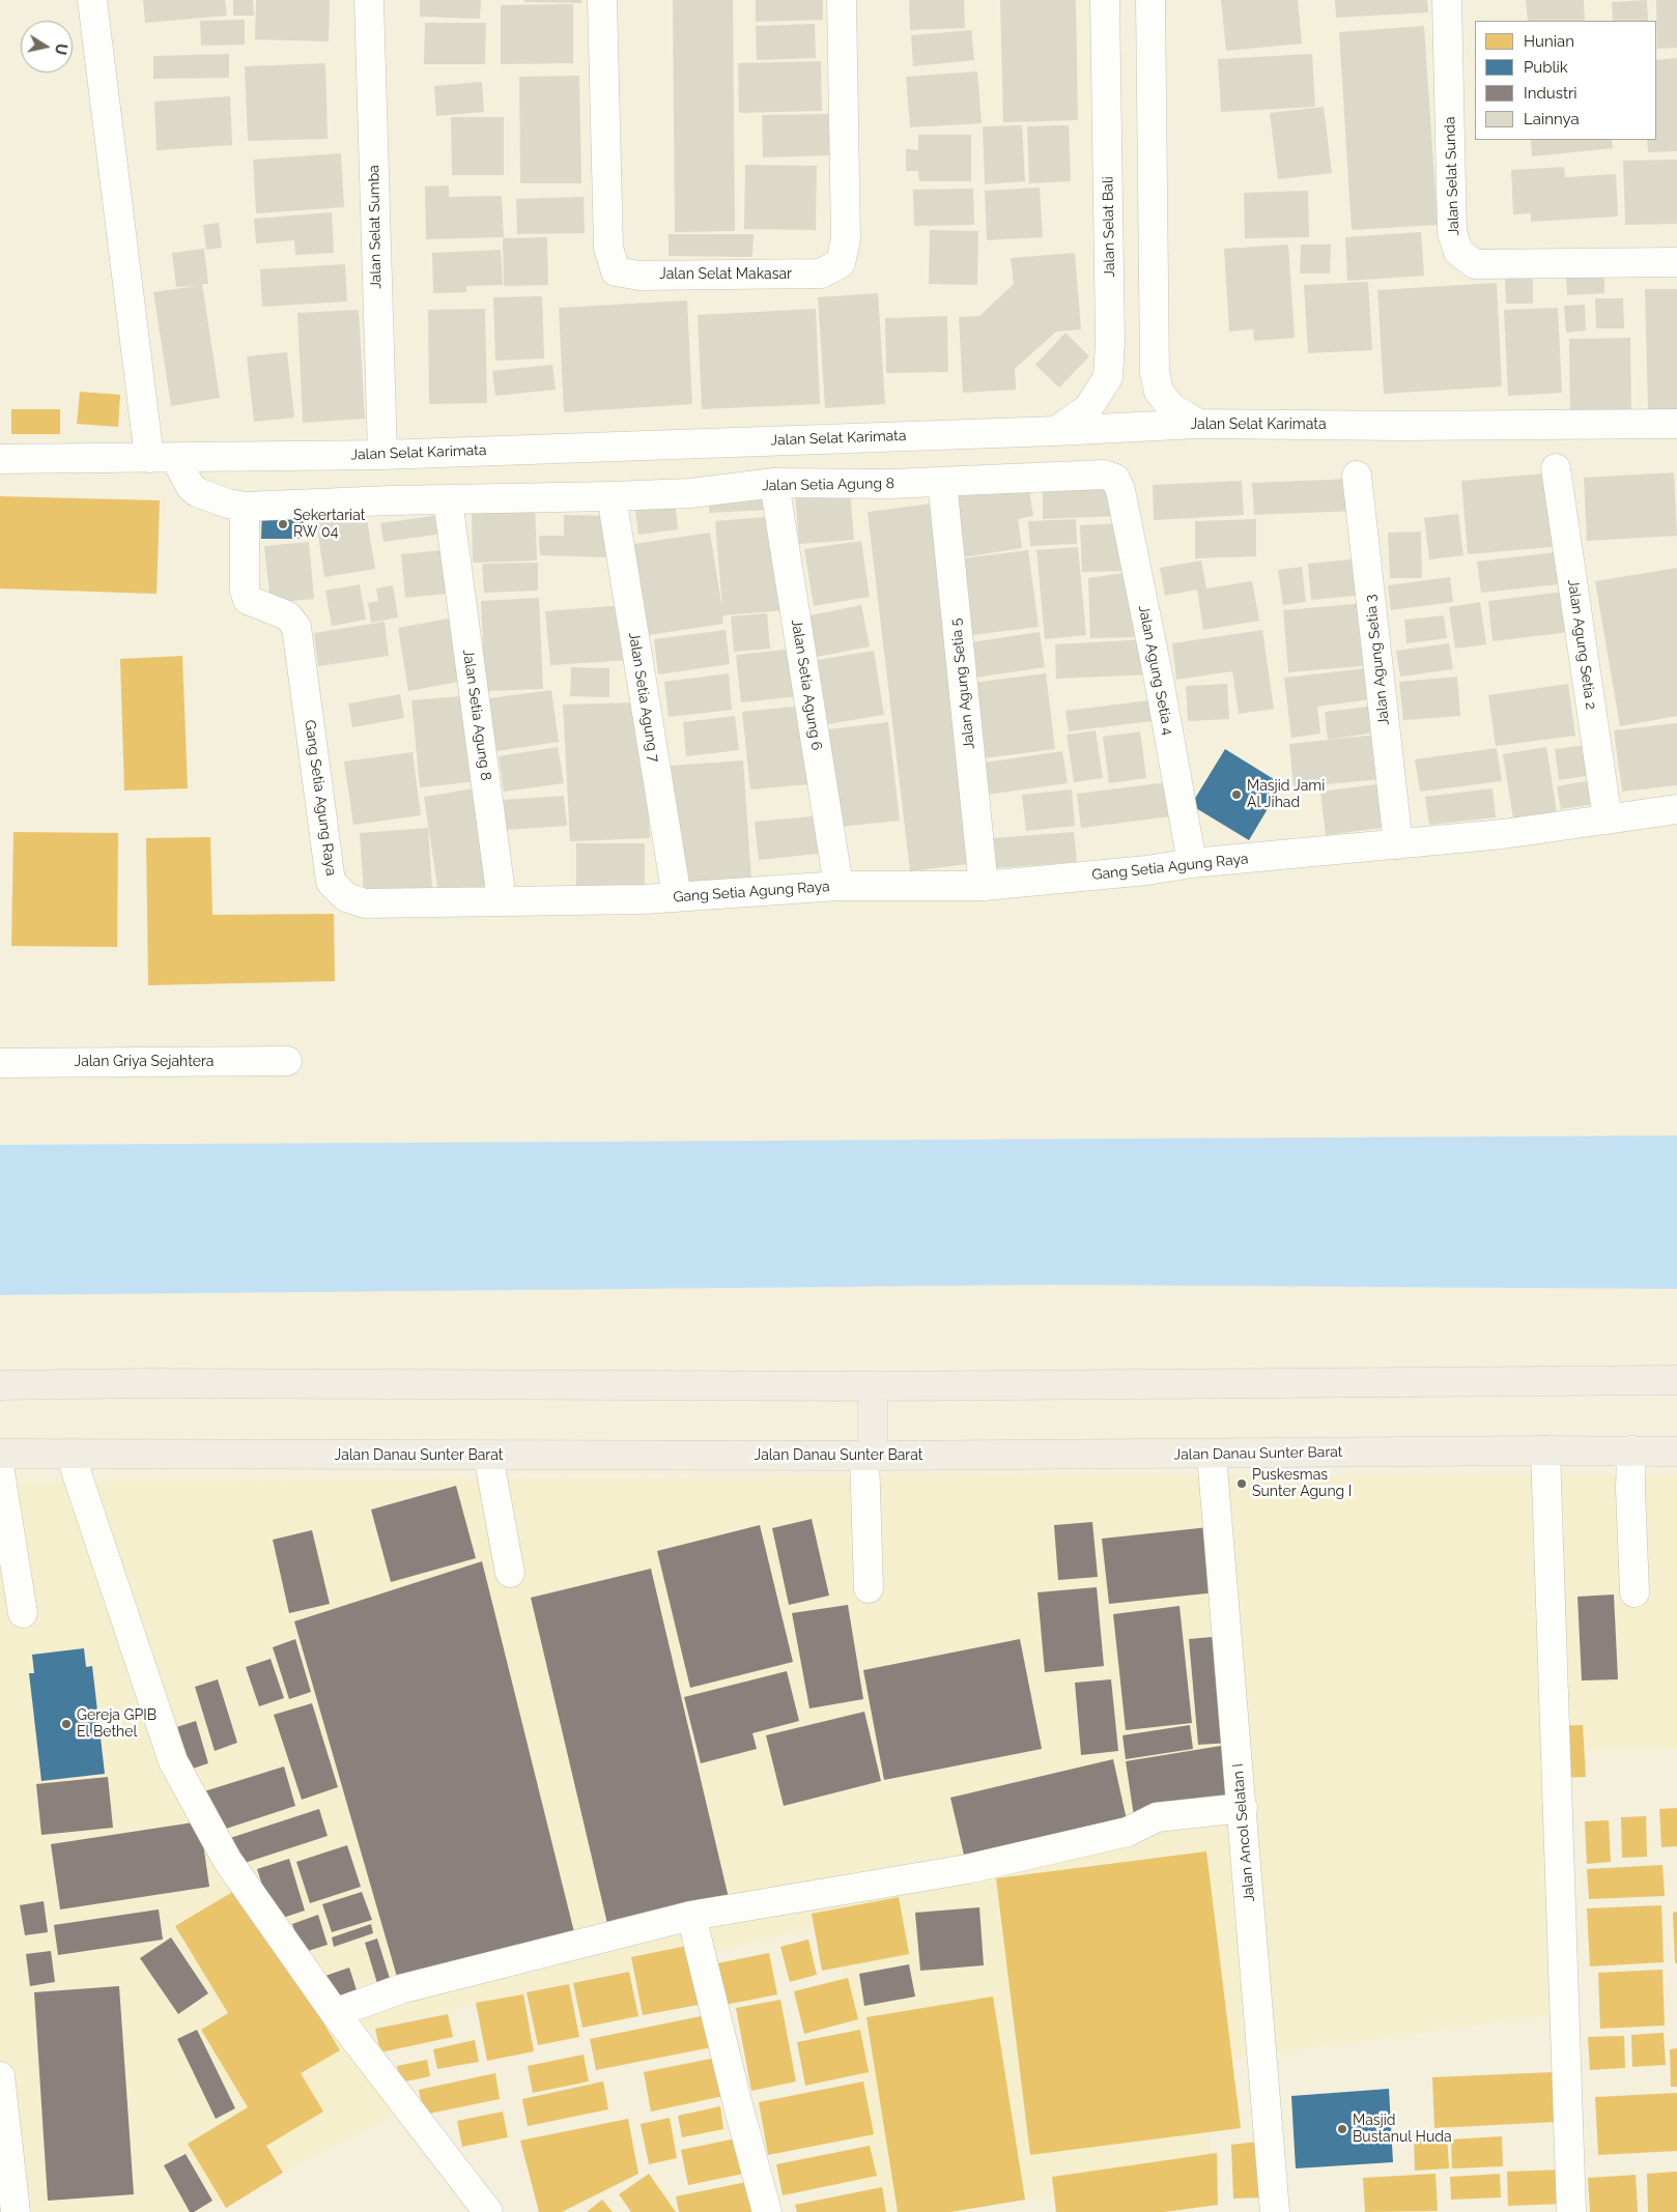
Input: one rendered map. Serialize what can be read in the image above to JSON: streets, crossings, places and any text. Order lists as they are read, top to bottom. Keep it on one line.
{"streets":{"main road":["Jalan Danau Sunter Barat"],"street":["Jalan Selat Sunda","Jalan Selat Sumba","Jalan Selat Bali","Jalan Selat Makasar","Jalan Selat Karimata","Jalan Setia Agung 8","Jalan Agung Setia 2","Jalan Agung Setia 3","Jalan Agung Setia 4","Jalan Agung Setia 5","Jalan Setia Agung 6","Jalan Setia Agung 7","Gang Setia Agung Raya","Jalan Griya Sejahtera","Jalan Ancol Selatan I"]},"crossings":[["Jalan Selat Sumba","Jalan Selat Karimata"],["Jalan Selat Bali","Jalan Selat Karimata"],["Jalan Setia Agung 8","Jalan Agung Setia 4"],["Jalan Setia Agung 8","Jalan Agung Setia 5"],["Jalan Setia Agung 8","Jalan Setia Agung 6"],["Jalan Setia Agung 8","Jalan Setia Agung 7"],["Jalan Setia Agung 8","Gang Setia Agung Raya"],["Jalan Agung Setia 2","Gang Setia Agung Raya"],["Jalan Agung Setia 3","Gang Setia Agung Raya"],["Jalan Agung Setia 4","Gang Setia Agung Raya"],["Jalan Agung Setia 5","Gang Setia Agung Raya"],["Jalan Setia Agung 6","Gang Setia Agung Raya"],["Jalan Setia Agung 7","Gang Setia Agung Raya"],["Jalan Danau Sunter Barat","Jalan Ancol Selatan I"]],"places":["Sekertariat RW 04","Masjid Jami Al Jihad","Puskesmas Sunter Agung I","Gereja GPIB El Bethel","Masjid Bustanul Huda"],"legend":["Hunian","Publik","Industri","Lainnya"],"north":"right"}
